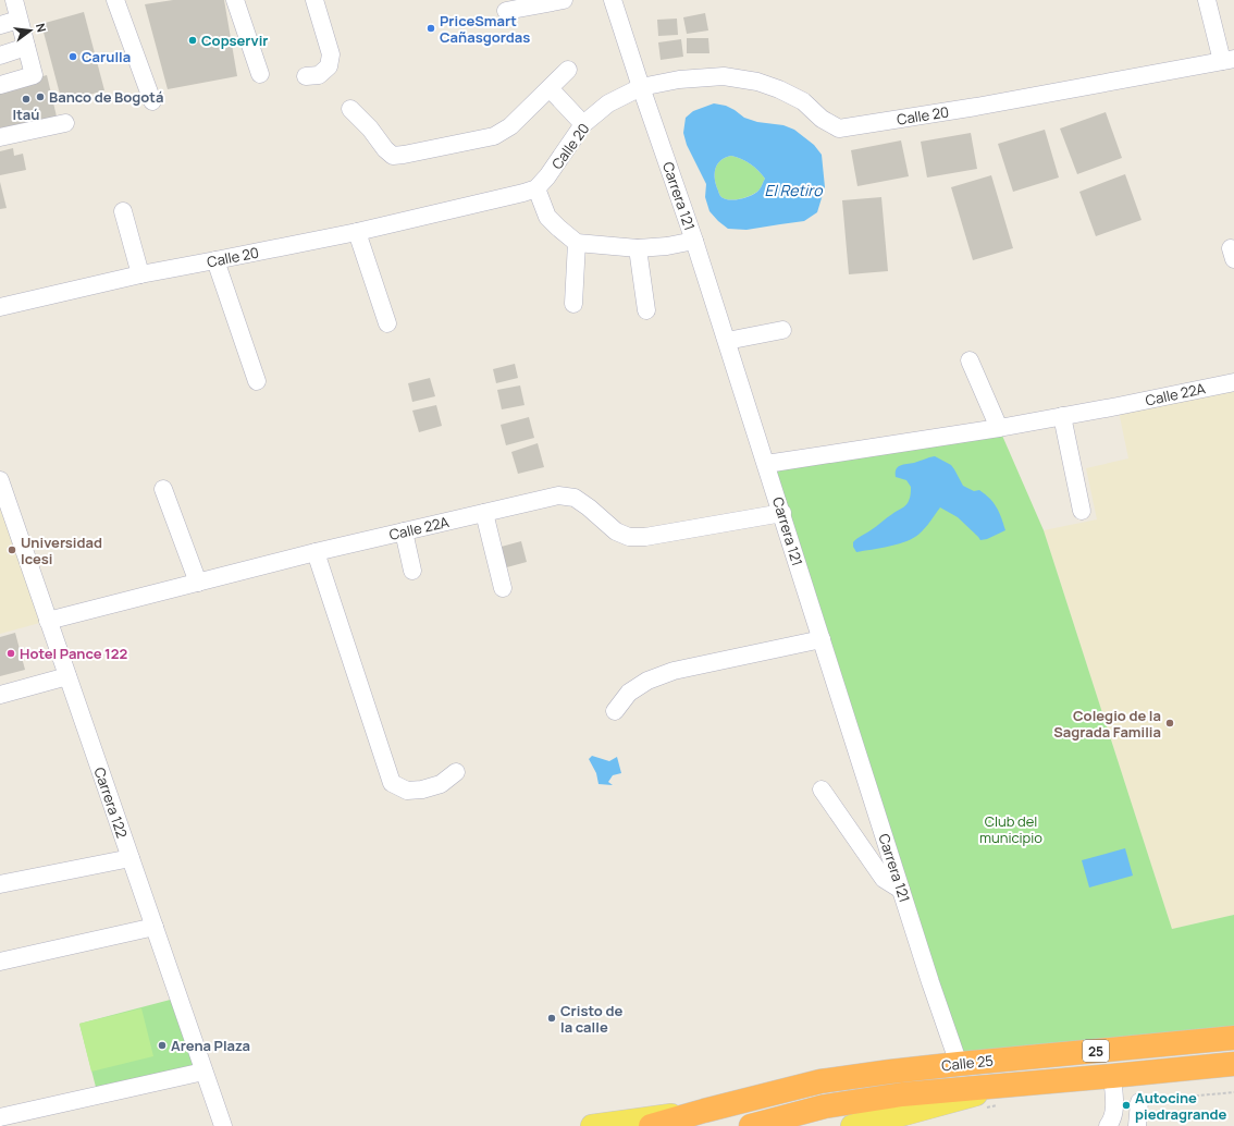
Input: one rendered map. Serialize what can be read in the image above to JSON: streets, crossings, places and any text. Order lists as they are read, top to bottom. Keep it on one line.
{"streets":{"highway":["25","Calle 25"],"street":["Calle 20","Carrera 121","Calle 22A","Carrera 122"]},"crossings":[["Calle 20","Carrera 121"],["Carrera 121","Calle 22A"],["Carrera 121","Calle 25"],["Calle 22A","Carrera 122"]],"water":["El Retiro"],"parks":["Club del municipio"],"places":["PriceSmart Cañasgordas","Copservir","Carulla","Banco de Bogotá","Itaú","Universidad Icesi","Hotel Pance 122","Colegio de la Sagrada Familia","Cristo de la calle","Arena Plaza","Autocine piedragrande"],"north":"right"}
